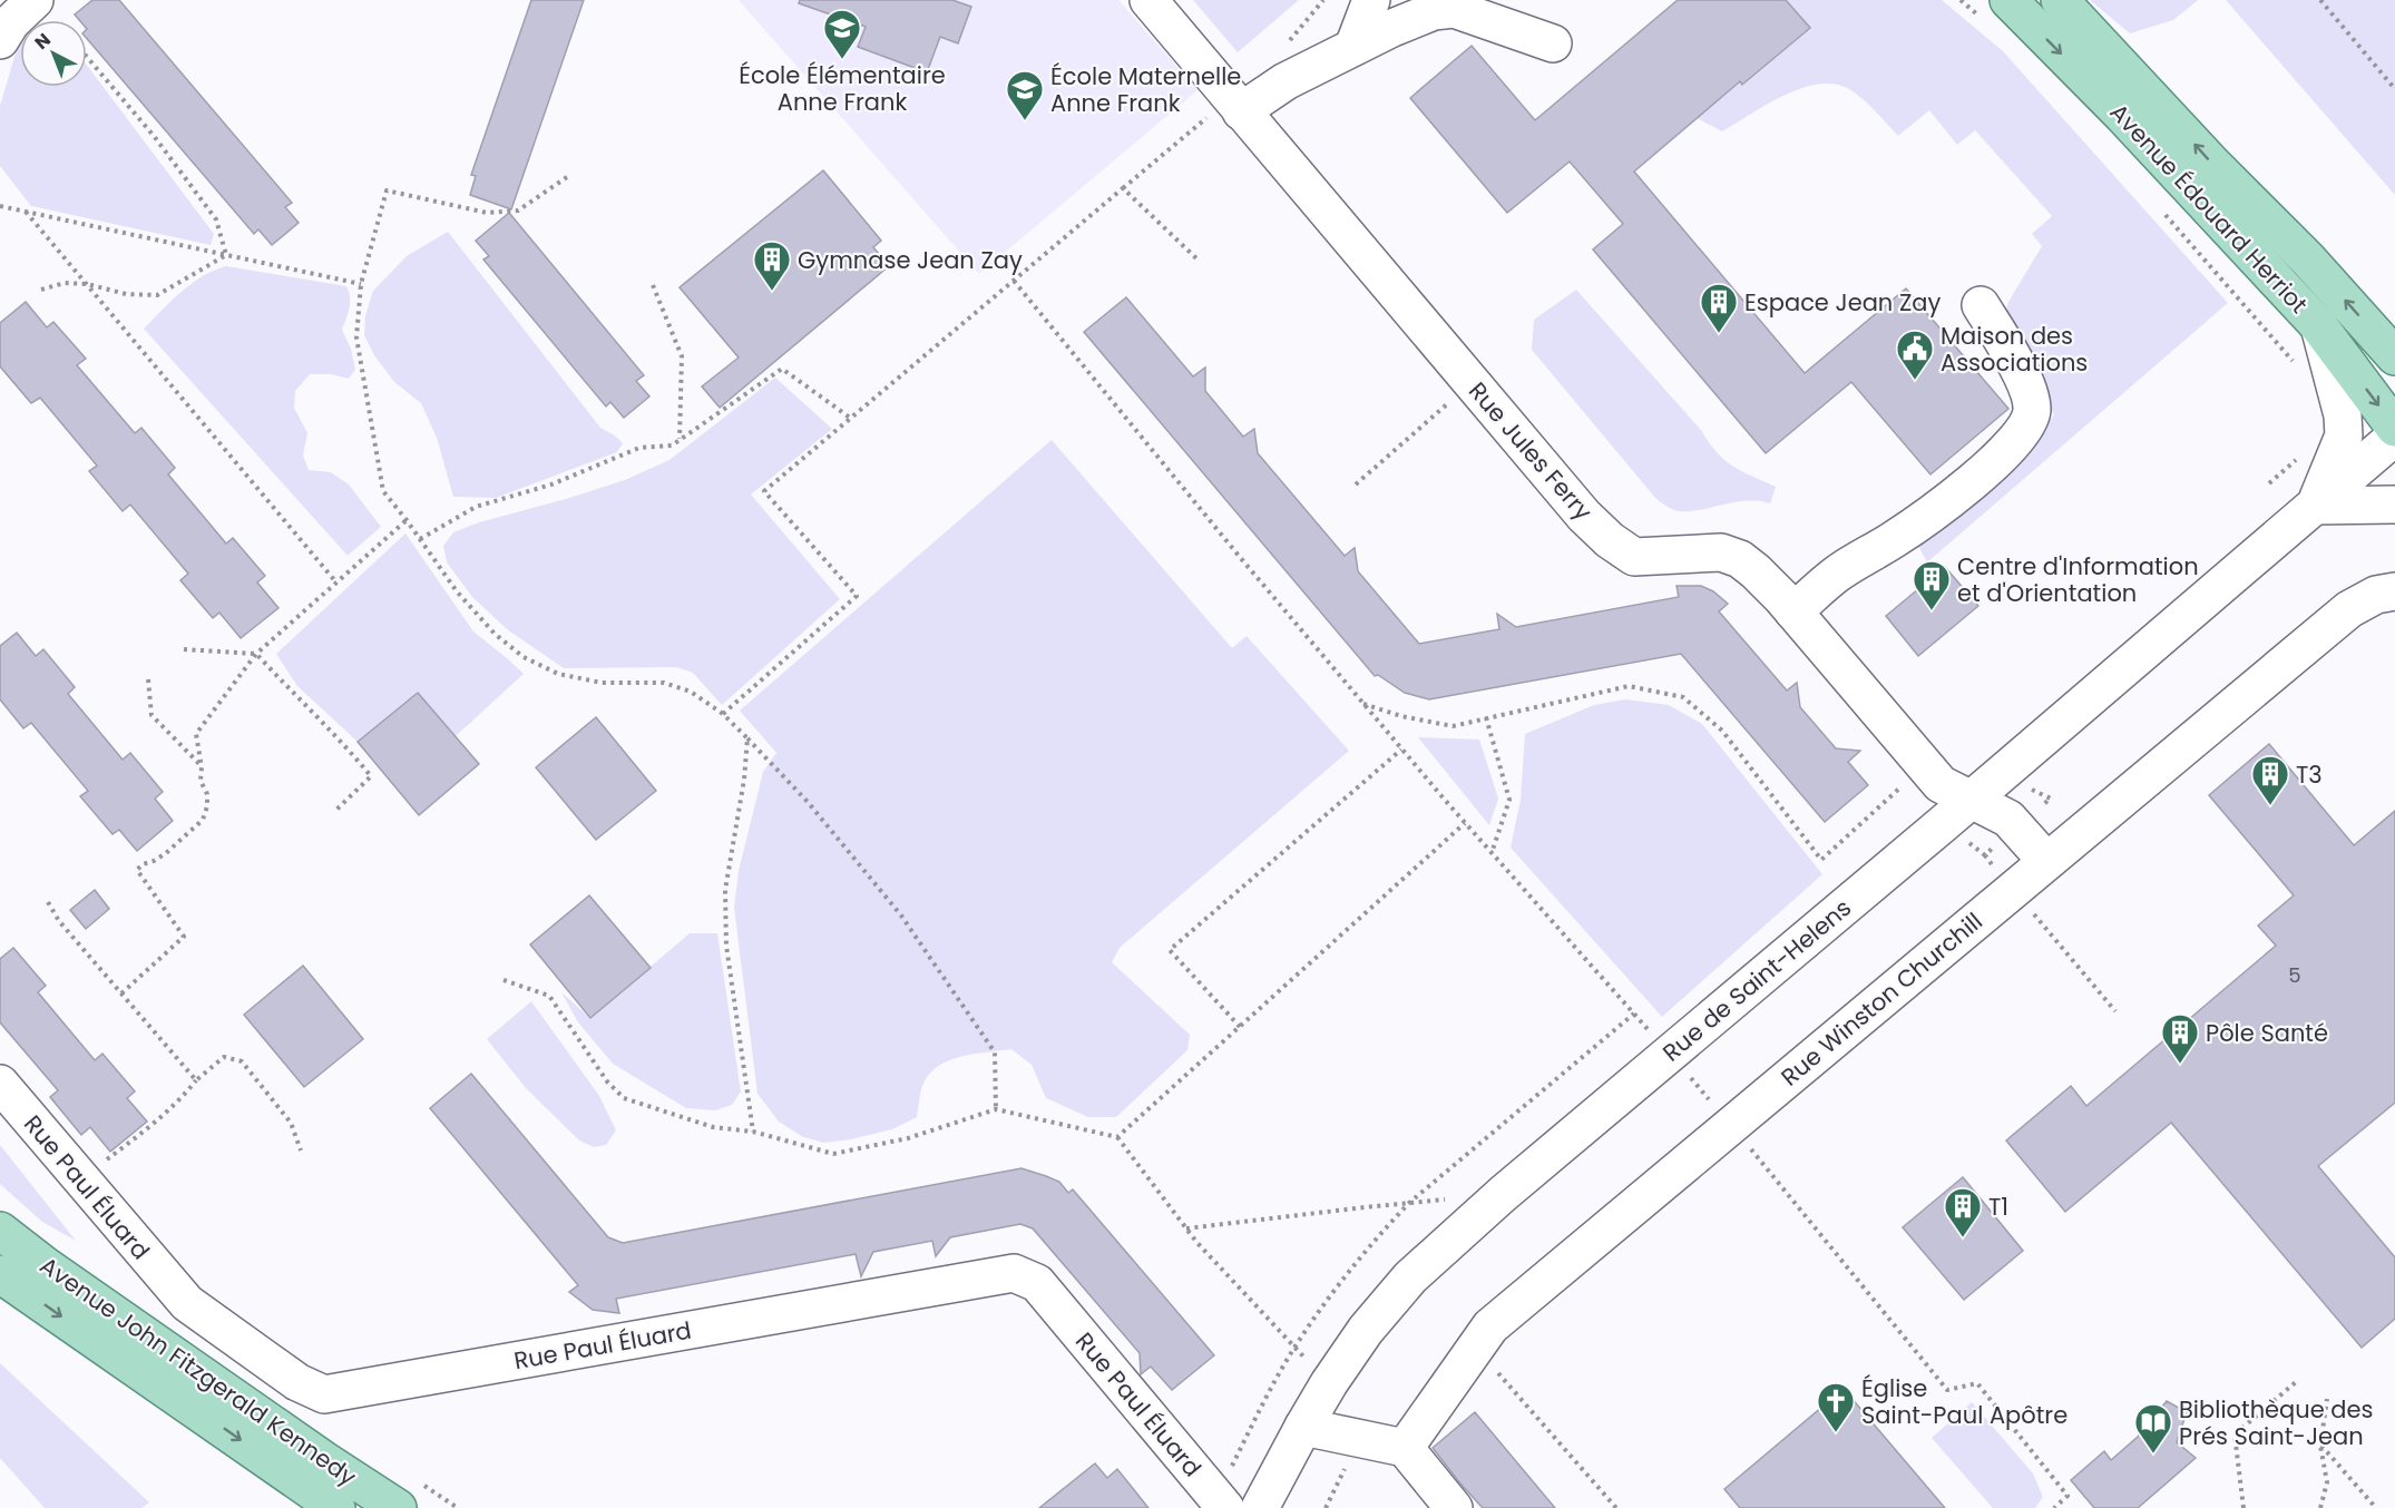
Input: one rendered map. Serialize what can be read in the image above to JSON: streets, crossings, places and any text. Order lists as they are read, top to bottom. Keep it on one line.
{"streets":{"main road":["Avenue Édouard Herriot","Avenue John Fitzgerald Kennedy"],"street":["Rue Jules Ferry","Rue de Saint-Helens","Rue Winston Churchill","Rue Paul Éluard"]},"crossings":[["Avenue Édouard Herriot","Rue de Saint-Helens"],["Rue Jules Ferry","Rue de Saint-Helens"],["Rue Jules Ferry","Rue Winston Churchill"]],"places":{"school or university":["École Élémentaire Anne Frank","École Maternelle Anne Frank"],"building":["Gymnase Jean Zay","Espace Jean Zay","Centre d'Information et d'Orientation","T3","Pôle Santé","T1"],"public building":["Maison des Associations"],"church":["Église Saint-Paul Apôtre"],"library":["Bibliothèque des Prés Saint-Jean"]},"house_numbers":["5"],"north":"top left"}
